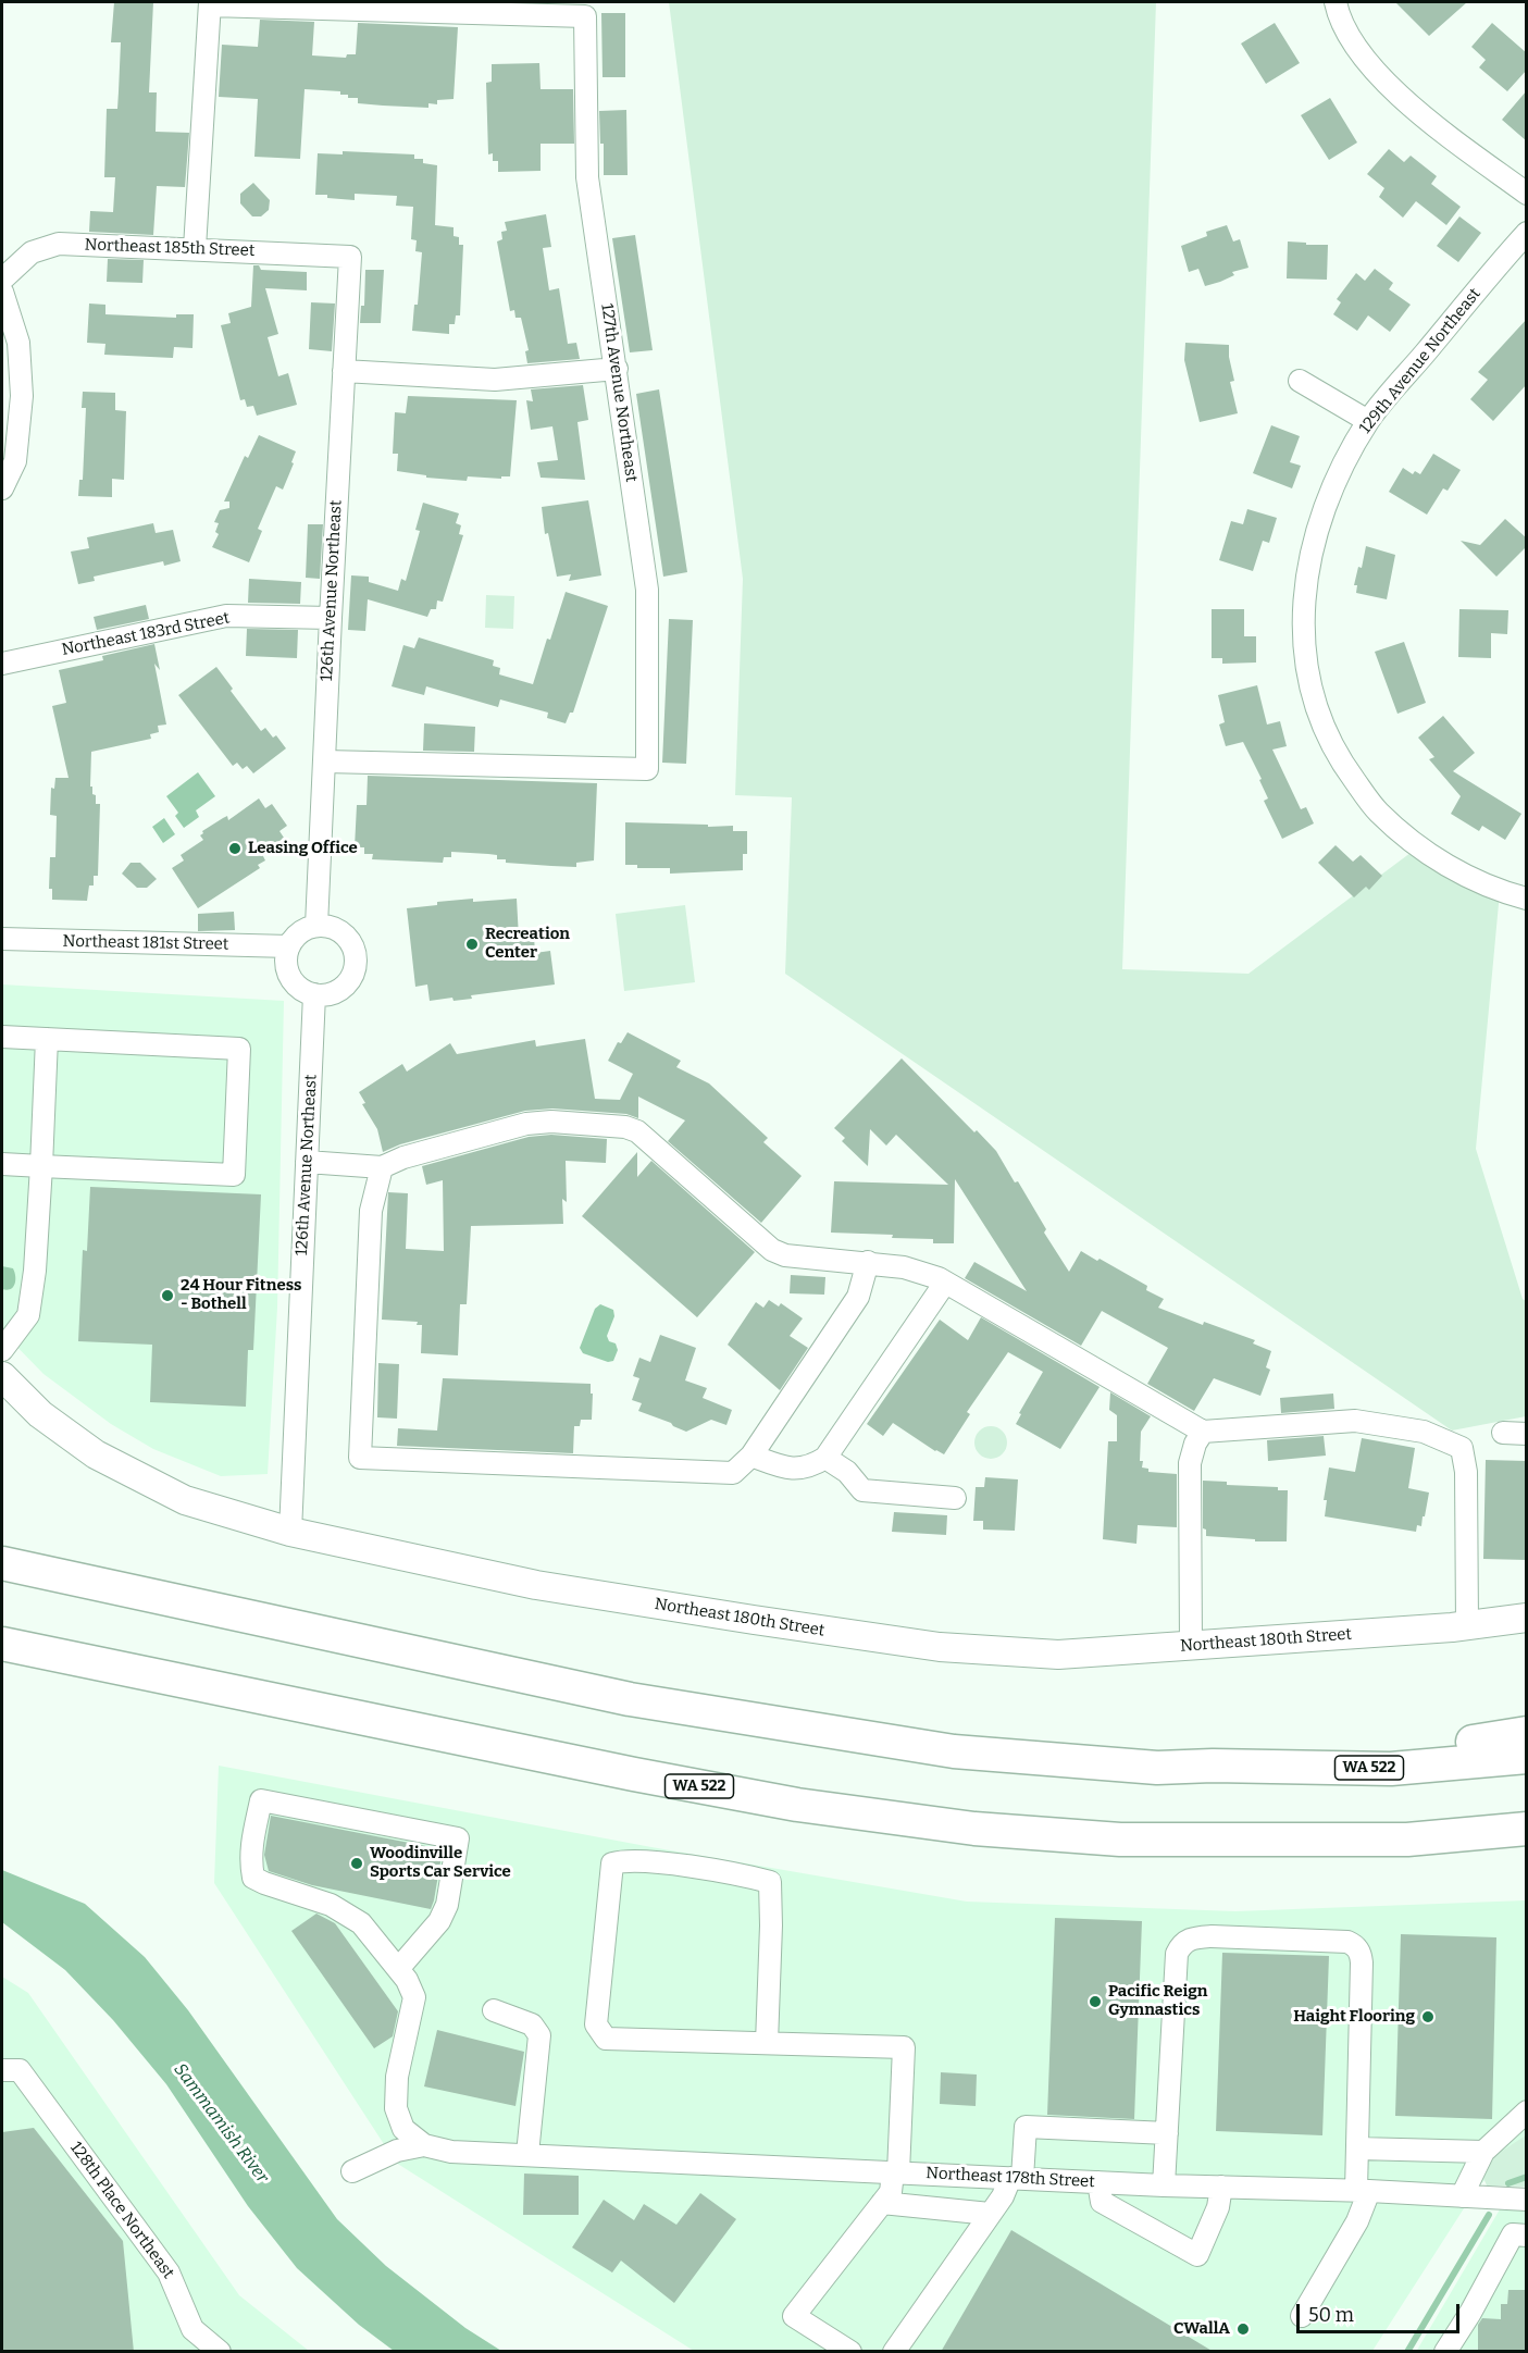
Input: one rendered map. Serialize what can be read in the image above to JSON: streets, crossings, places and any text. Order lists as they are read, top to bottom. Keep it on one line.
{"streets":{"highway":["WA 522"],"main road":["Northeast 180th Street"],"street":["Northeast 185th Street","129th Avenue Northeast","127th Avenue Northeast","126th Avenue Northeast","Northeast 183rd Street","Northeast 181st Street","Northeast 178th Street","128th Place Northeast"]},"crossings":[["Northeast 185th Street","126th Avenue Northeast"],["127th Avenue Northeast","126th Avenue Northeast"],["126th Avenue Northeast","Northeast 183rd Street"],["126th Avenue Northeast","Northeast 181st Street"],["126th Avenue Northeast","Northeast 180th Street"]],"water":["Sammamish River"],"places":["Leasing Office","Recreation Center","24 Hour Fitness - Bothell","Woodinville Sports Car Service","Pacific Reign Gymnastics","Haight Flooring","CWallA"],"scale_bar":"50 m"}
